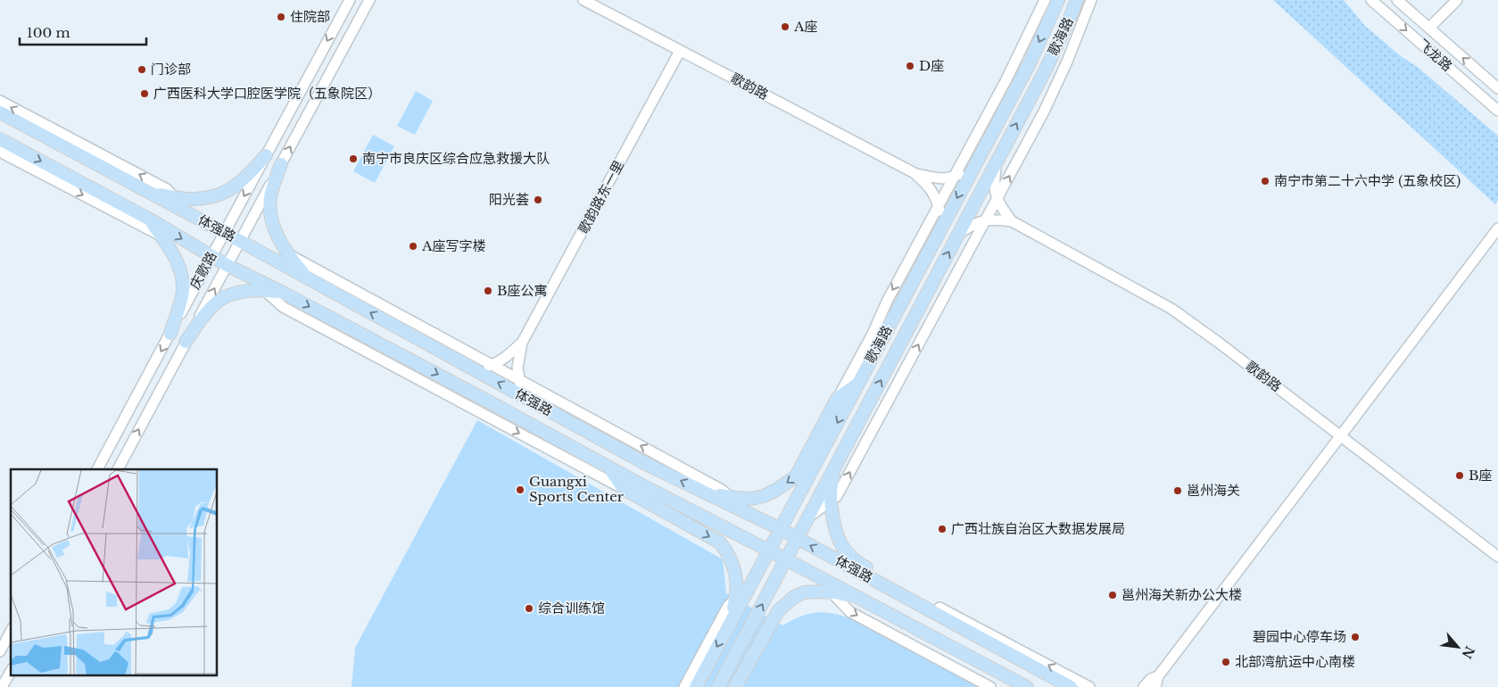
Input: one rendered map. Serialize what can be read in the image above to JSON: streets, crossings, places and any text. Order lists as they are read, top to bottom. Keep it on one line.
{"streets":{"main road":["歌海路","体强路"],"street":["飞龙路","歌韵路","歌韵路东一里","庆歌路"]},"crossings":[["歌海路","歌韵路"],["歌海路","体强路"],["歌韵路","歌韵路东一里"],["歌韵路东一里","体强路"],["体强路","庆歌路"]],"places":["住院部","A座","D座","门诊部","广西医科大学口腔医学院（五象院区）","南宁市良庆区综合应急救援大队","南宁市第二十六中学 (五象校区)","阳光荟","A座写字楼","B座公寓","B座","Guangxi Sports Center","邕州海关","广西壮族自治区大数据发展局","邕州海关新办公大楼","综合训练馆","碧园中心停车场","北部湾航运中心南楼"],"scale_bar":"100 m","north":"bottom right"}
